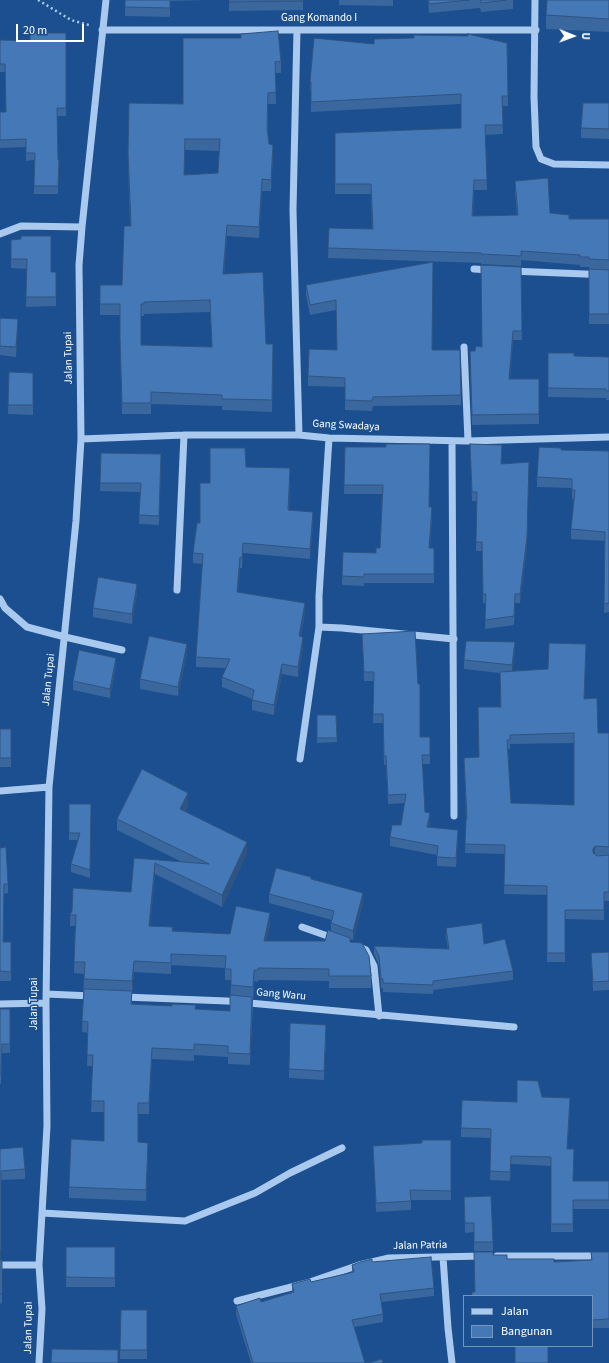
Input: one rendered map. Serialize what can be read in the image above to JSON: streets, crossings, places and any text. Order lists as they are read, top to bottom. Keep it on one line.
{"streets":{"street":["Gang Komando I","Jalan Tupai","Gang Swadaya","Gang Waru","Jalan Patria"]},"crossings":[["Gang Komando I","Jalan Tupai"],["Jalan Tupai","Gang Swadaya"]],"legend":["Jalan","Bangunan"],"scale_bar":"20 m","north":"right"}
